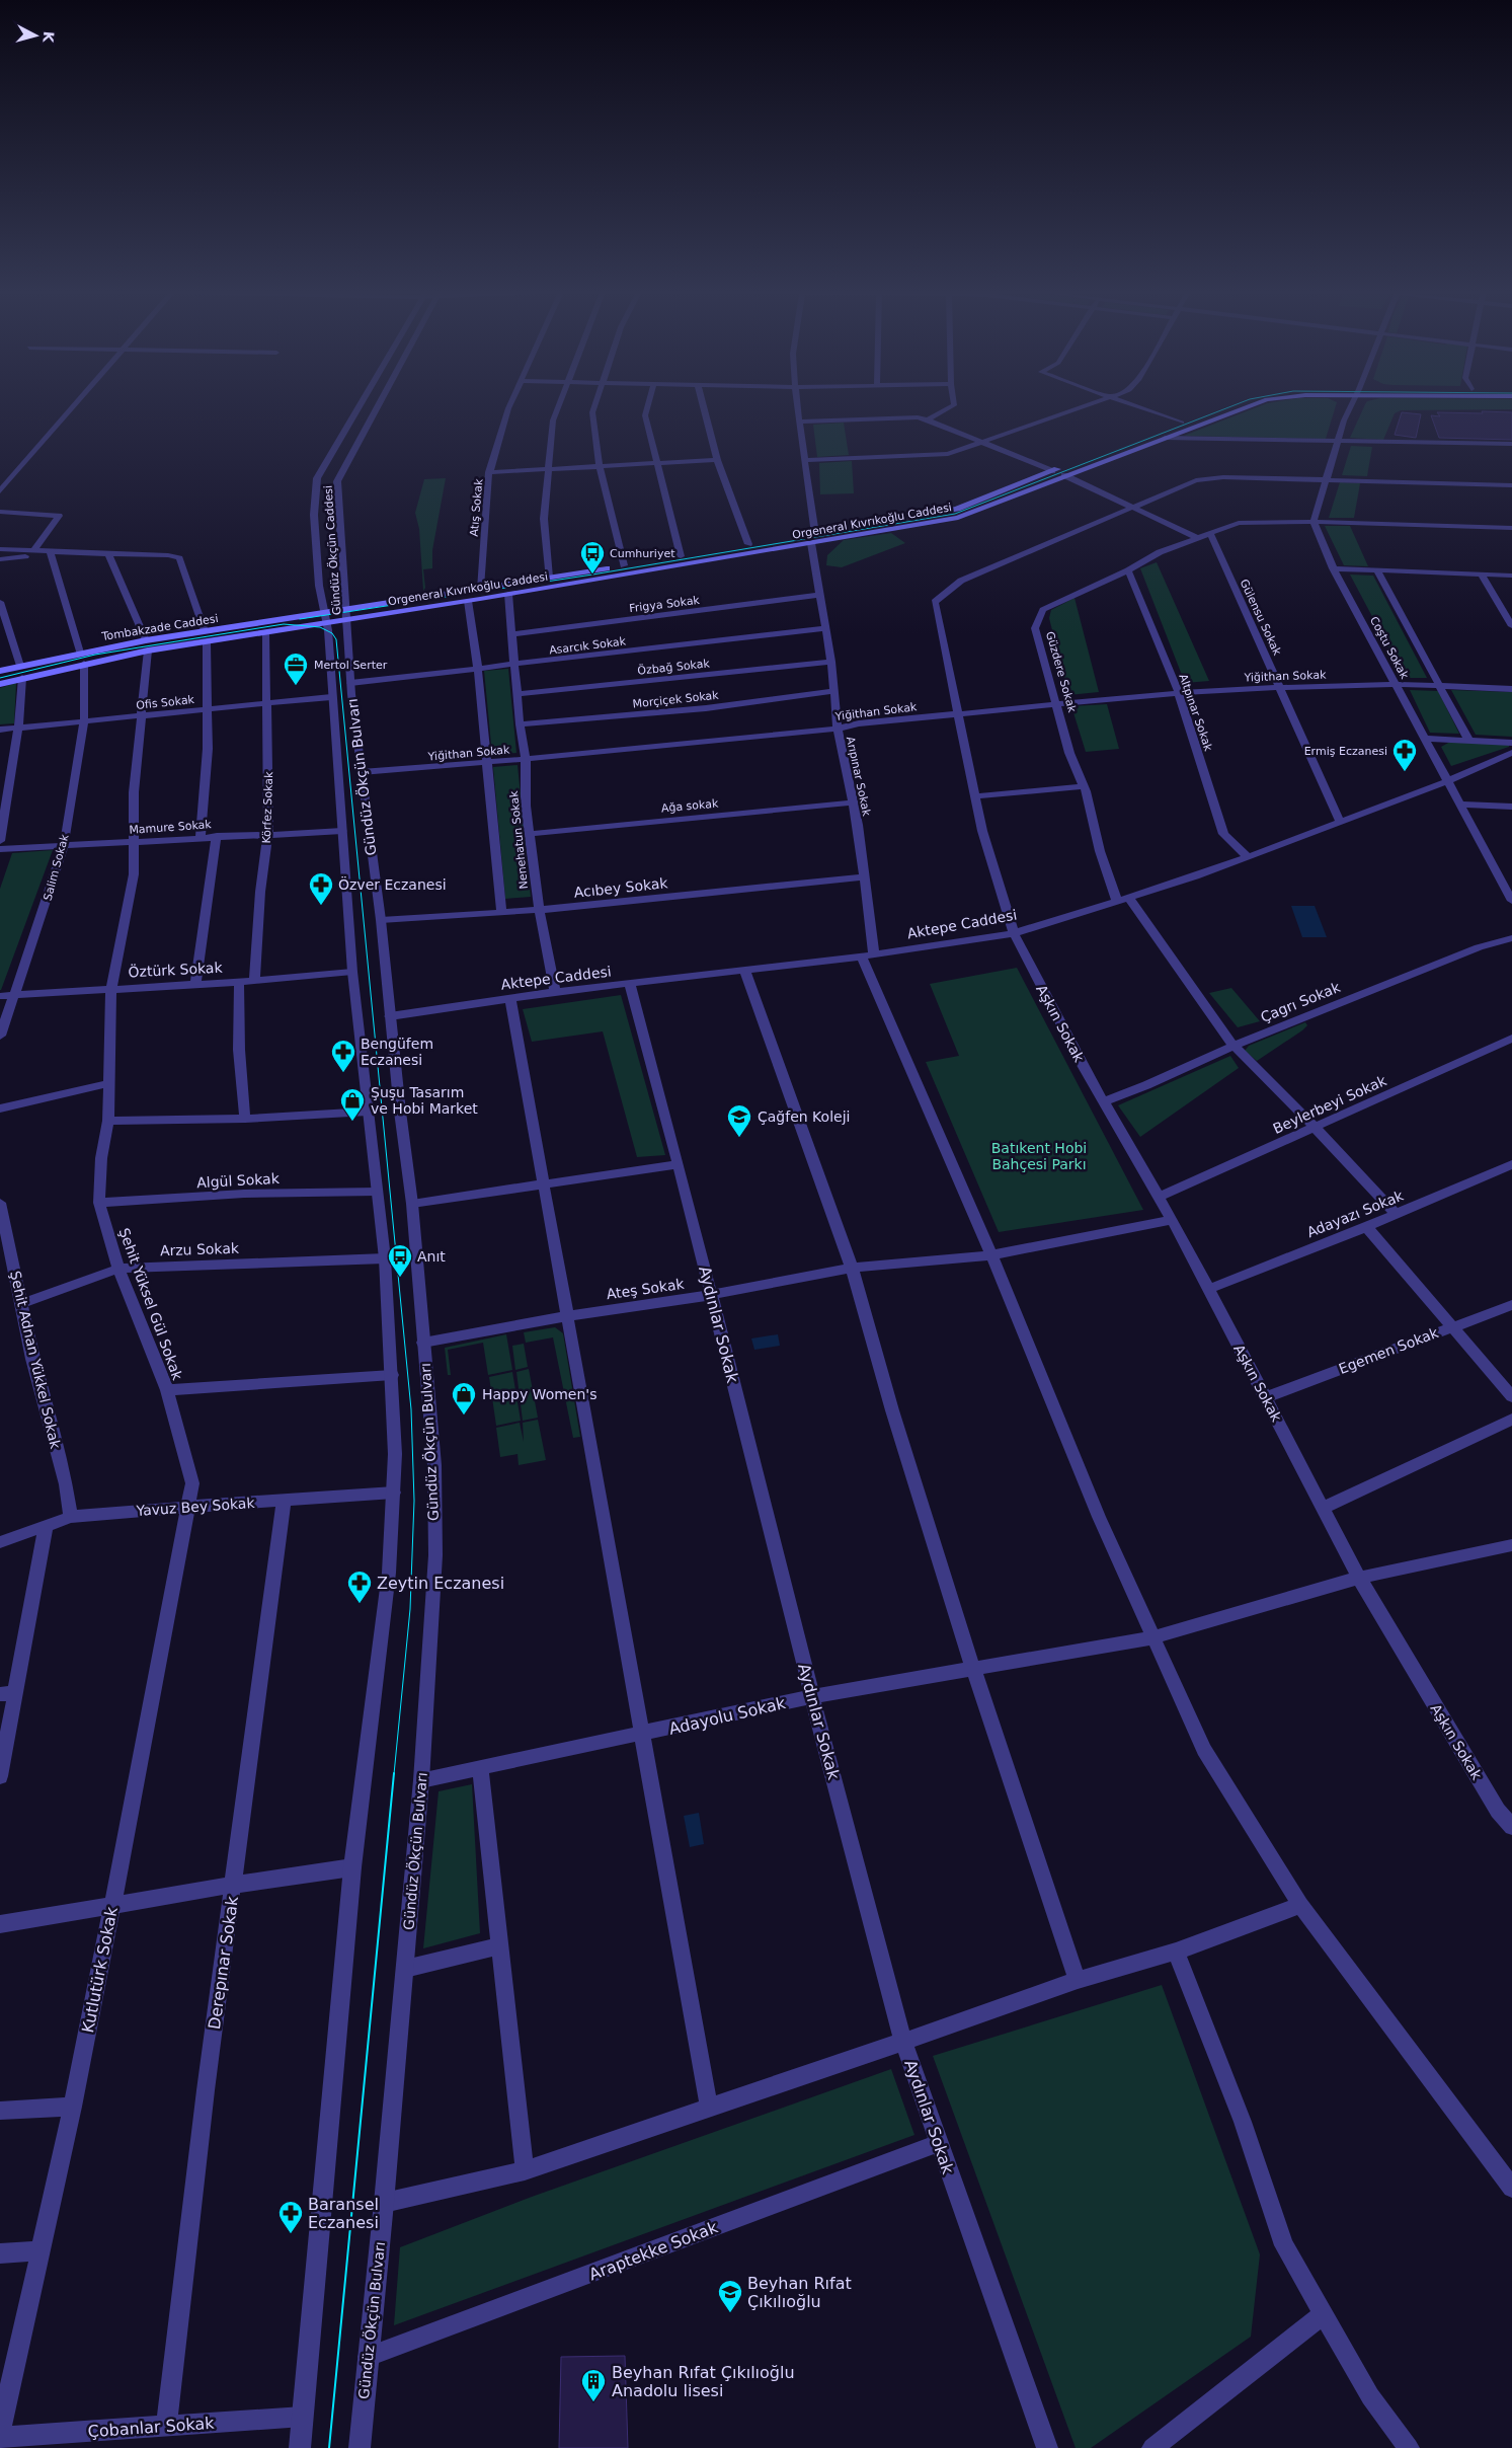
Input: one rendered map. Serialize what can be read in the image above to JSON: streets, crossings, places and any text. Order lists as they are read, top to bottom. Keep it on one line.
{"streets":{"main road":["Orgeneral Kıvrıkoğlu Caddesi","Tombakzade Caddesi"],"street":["Atış Sokak","Gündüz Ökçün Caddesi","Frigya Sokak","Gülensu Sokak","Asarcık Sokak","Coştu Sokak","Özbağ Sokak","Güzdere Sokak","Yiğithan Sokak","Morçiçek Sokak","Ofis Sokak","Altpınar Sokak","Arıpınar Sokak","Gündüz Ökçün Bulvarı","Ağa sokak","Körfez Sokak","Mamure Sokak","Nenehatun Sokak","Salim Sokak","Acıbey Sokak","Aktepe Caddesi","Öztürk Sokak","Çagrı Sokak","Aşkın Sokak","Beylerbeyi Sokak","Algül Sokak","Adayazı Sokak","Arzu Sokak","Ateş Sokak","Şehit Yüksel Gül Sokak","Aydınlar Sokak","Egemen Sokak","Şehit Adnan Yükkel Sokak","Yavuz Bey Sokak","Adayolu Sokak","Derepınar Sokak","Kutlutürk Sokak","Araptekke Sokak","Çobanlar Sokak"]},"crossings":[["Orgeneral Kıvrıkoğlu Caddesi","Gündüz Ökçün Caddesi"],["Orgeneral Kıvrıkoğlu Caddesi","Tombakzade Caddesi"],["Orgeneral Kıvrıkoğlu Caddesi","Arıpınar Sokak"],["Orgeneral Kıvrıkoğlu Caddesi","Gündüz Ökçün Bulvarı"],["Orgeneral Kıvrıkoğlu Caddesi","Nenehatun Sokak"],["Gündüz Ökçün Caddesi","Tombakzade Caddesi"],["Gündüz Ökçün Caddesi","Gündüz Ökçün Bulvarı"],["Frigya Sokak","Arıpınar Sokak"],["Frigya Sokak","Nenehatun Sokak"],["Gülensu Sokak","Güzdere Sokak"],["Gülensu Sokak","Yiğithan Sokak"],["Gülensu Sokak","Aktepe Caddesi"],["Tombakzade Caddesi","Gündüz Ökçün Bulvarı"],["Tombakzade Caddesi","Körfez Sokak"],["Tombakzade Caddesi","Salim Sokak"],["Tombakzade Caddesi","Şehit Yüksel Gül Sokak"],["Asarcık Sokak","Arıpınar Sokak"],["Asarcık Sokak","Gündüz Ökçün Bulvarı"],["Asarcık Sokak","Nenehatun Sokak"],["Coştu Sokak","Güzdere Sokak"],["Coştu Sokak","Yiğithan Sokak"],["Coştu Sokak","Aktepe Caddesi"],["Özbağ Sokak","Arıpınar Sokak"],["Özbağ Sokak","Nenehatun Sokak"],["Güzdere Sokak","Yiğithan Sokak"],["Güzdere Sokak","Altpınar Sokak"],["Güzdere Sokak","Aktepe Caddesi"],["Yiğithan Sokak","Altpınar Sokak"],["Yiğithan Sokak","Arıpınar Sokak"],["Yiğithan Sokak","Gündüz Ökçün Bulvarı"],["Yiğithan Sokak","Nenehatun Sokak"],["Yiğithan Sokak","Aşkın Sokak"],["Morçiçek Sokak","Arıpınar Sokak"],["Morçiçek Sokak","Nenehatun Sokak"],["Ofis Sokak","Gündüz Ökçün Bulvarı"],["Ofis Sokak","Körfez Sokak"],["Ofis Sokak","Salim Sokak"],["Ofis Sokak","Şehit Yüksel Gül Sokak"],["Altpınar Sokak","Aktepe Caddesi"],["Arıpınar Sokak","Ağa sokak"],["Arıpınar Sokak","Acıbey Sokak"],["Arıpınar Sokak","Aktepe Caddesi"],["Arıpınar Sokak","Ateş Sokak"],["Arıpınar Sokak","Adayolu Sokak"],["Gündüz Ökçün Bulvarı","Mamure Sokak"],["Gündüz Ökçün Bulvarı","Acıbey Sokak"],["Gündüz Ökçün Bulvarı","Aktepe Caddesi"],["Gündüz Ökçün Bulvarı","Öztürk Sokak"],["Gündüz Ökçün Bulvarı","Algül Sokak"],["Gündüz Ökçün Bulvarı","Arzu Sokak"],["Gündüz Ökçün Bulvarı","Ateş Sokak"],["Gündüz Ökçün Bulvarı","Yavuz Bey Sokak"],["Gündüz Ökçün Bulvarı","Adayolu Sokak"],["Gündüz Ökçün Bulvarı","Araptekke Sokak"],["Gündüz Ökçün Bulvarı","Çobanlar Sokak"],["Ağa sokak","Nenehatun Sokak"],["Körfez Sokak","Mamure Sokak"],["Körfez Sokak","Öztürk Sokak"],["Mamure Sokak","Salim Sokak"],["Mamure Sokak","Şehit Yüksel Gül Sokak"],["Nenehatun Sokak","Acıbey Sokak"],["Nenehatun Sokak","Aktepe Caddesi"],["Salim Sokak","Öztürk Sokak"],["Aktepe Caddesi","Aşkın Sokak"],["Aktepe Caddesi","Aydınlar Sokak"],["Öztürk Sokak","Şehit Yüksel Gül Sokak"],["Çagrı Sokak","Aşkın Sokak"],["Aşkın Sokak","Beylerbeyi Sokak"],["Aşkın Sokak","Adayazı Sokak"],["Aşkın Sokak","Ateş Sokak"],["Aşkın Sokak","Egemen Sokak"],["Aşkın Sokak","Adayolu Sokak"],["Algül Sokak","Şehit Yüksel Gül Sokak"],["Arzu Sokak","Şehit Yüksel Gül Sokak"],["Arzu Sokak","Şehit Adnan Yükkel Sokak"],["Ateş Sokak","Aydınlar Sokak"],["Şehit Yüksel Gül Sokak","Yavuz Bey Sokak"],["Şehit Yüksel Gül Sokak","Kutlutürk Sokak"],["Aydınlar Sokak","Adayolu Sokak"],["Aydınlar Sokak","Araptekke Sokak"],["Şehit Adnan Yükkel Sokak","Yavuz Bey Sokak"],["Yavuz Bey Sokak","Derepınar Sokak"],["Yavuz Bey Sokak","Kutlutürk Sokak"],["Derepınar Sokak","Çobanlar Sokak"]],"parks":["Batıkent Hobi Bahçesi Parkı"],"places":{"bus stop":["Cumhuriyet","Anıt"],"office":["Mertol Serter"],"pharmacy":["Ermiş Eczanesi","Özver Eczanesi","Bengüfem Eczanesi","Zeytin Eczanesi","Baransel Eczanesi"],"shop":["Şuşu Tasarım ve Hobi Market","Happy Women's"],"school or university":["Çağfen Koleji","Beyhan Rıfat Çıkılıoğlu"],"building":["Beyhan Rıfat Çıkılıoğlu Anadolu lisesi"]},"north":"right"}
